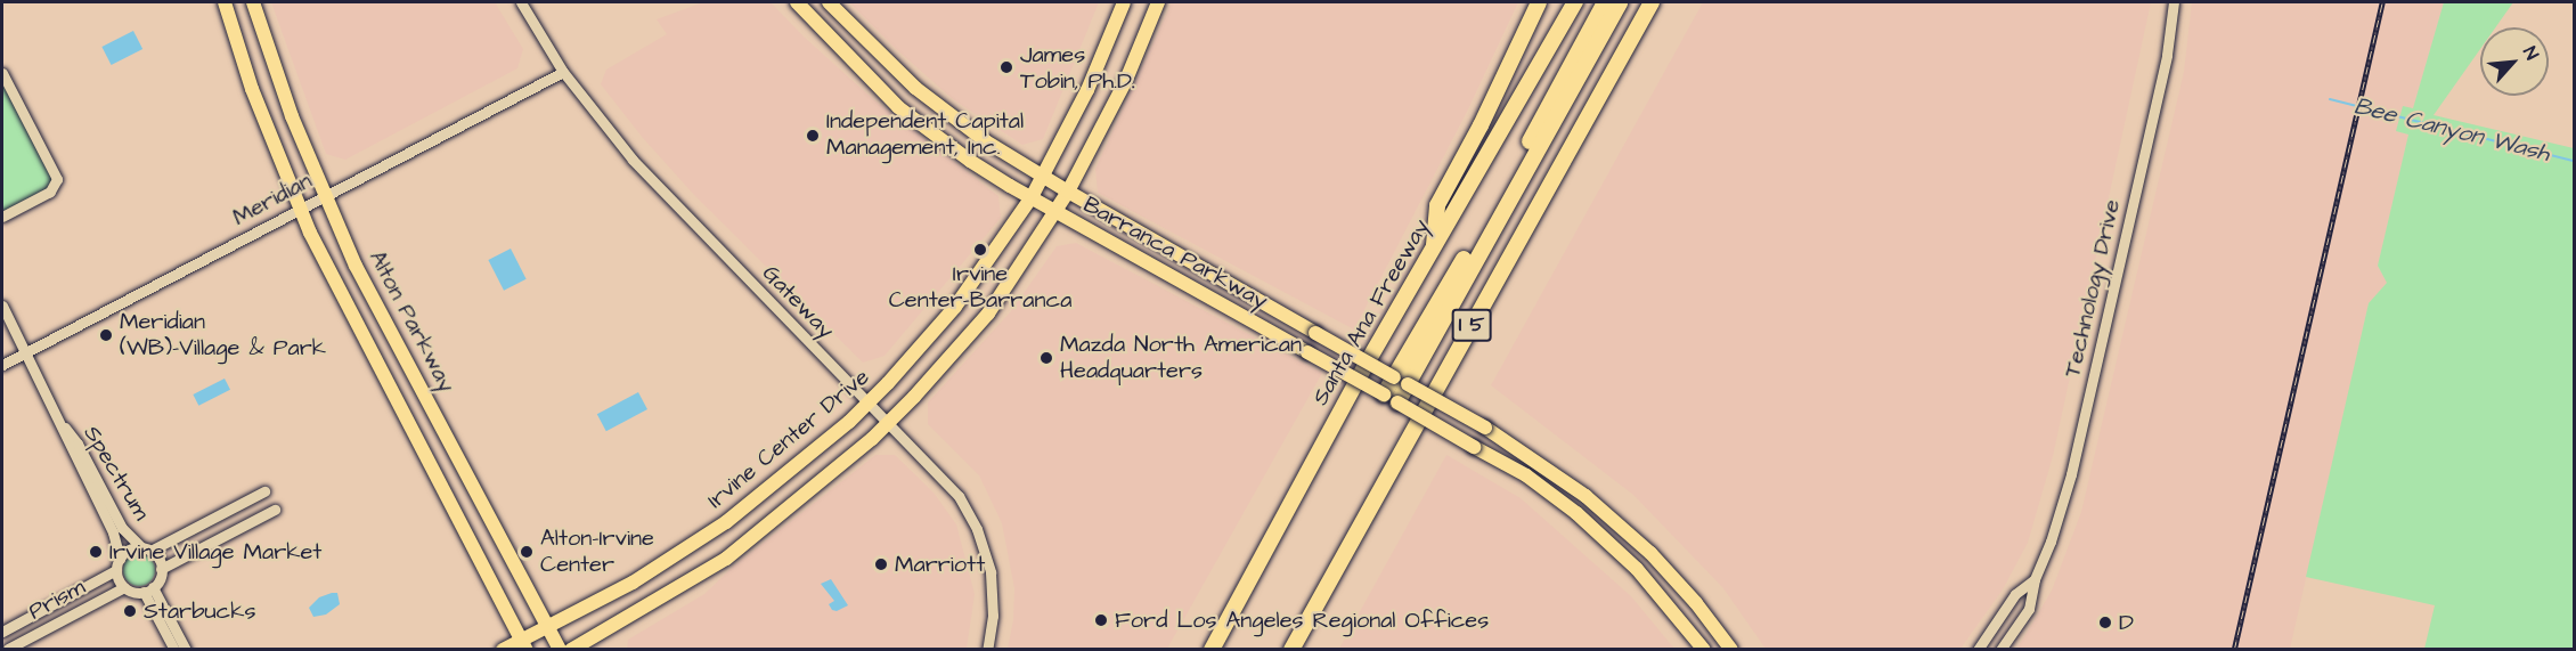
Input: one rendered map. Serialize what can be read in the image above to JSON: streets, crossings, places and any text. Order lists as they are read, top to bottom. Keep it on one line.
{"streets":{"highway":["Santa Ana Freeway","I 5"],"main road":["Barranca Parkway","Alton Parkway","Irvine Center Drive"],"street":["Meridian","Technology Drive","Gateway","Spectrum","Prism"]},"crossings":[["Meridian","Gateway"],["Meridian","Alton Parkway"],["Meridian","Spectrum"],["Barranca Parkway","Irvine Center Drive"],["Gateway","Irvine Center Drive"],["Alton Parkway","Irvine Center Drive"],["Spectrum","Prism"]],"water":["Bee Canyon Wash"],"places":["James Tobin, Ph.D.","Independent Capital Management, Inc.","Irvine Center-Barranca","Meridian (WB)-Village & Park","Mazda North American Headquarters","Irvine Village Market","Alton-Irvine Center","Marriott","Starbucks","Ford Los Angeles Regional Offices","D"],"north":"top right"}
